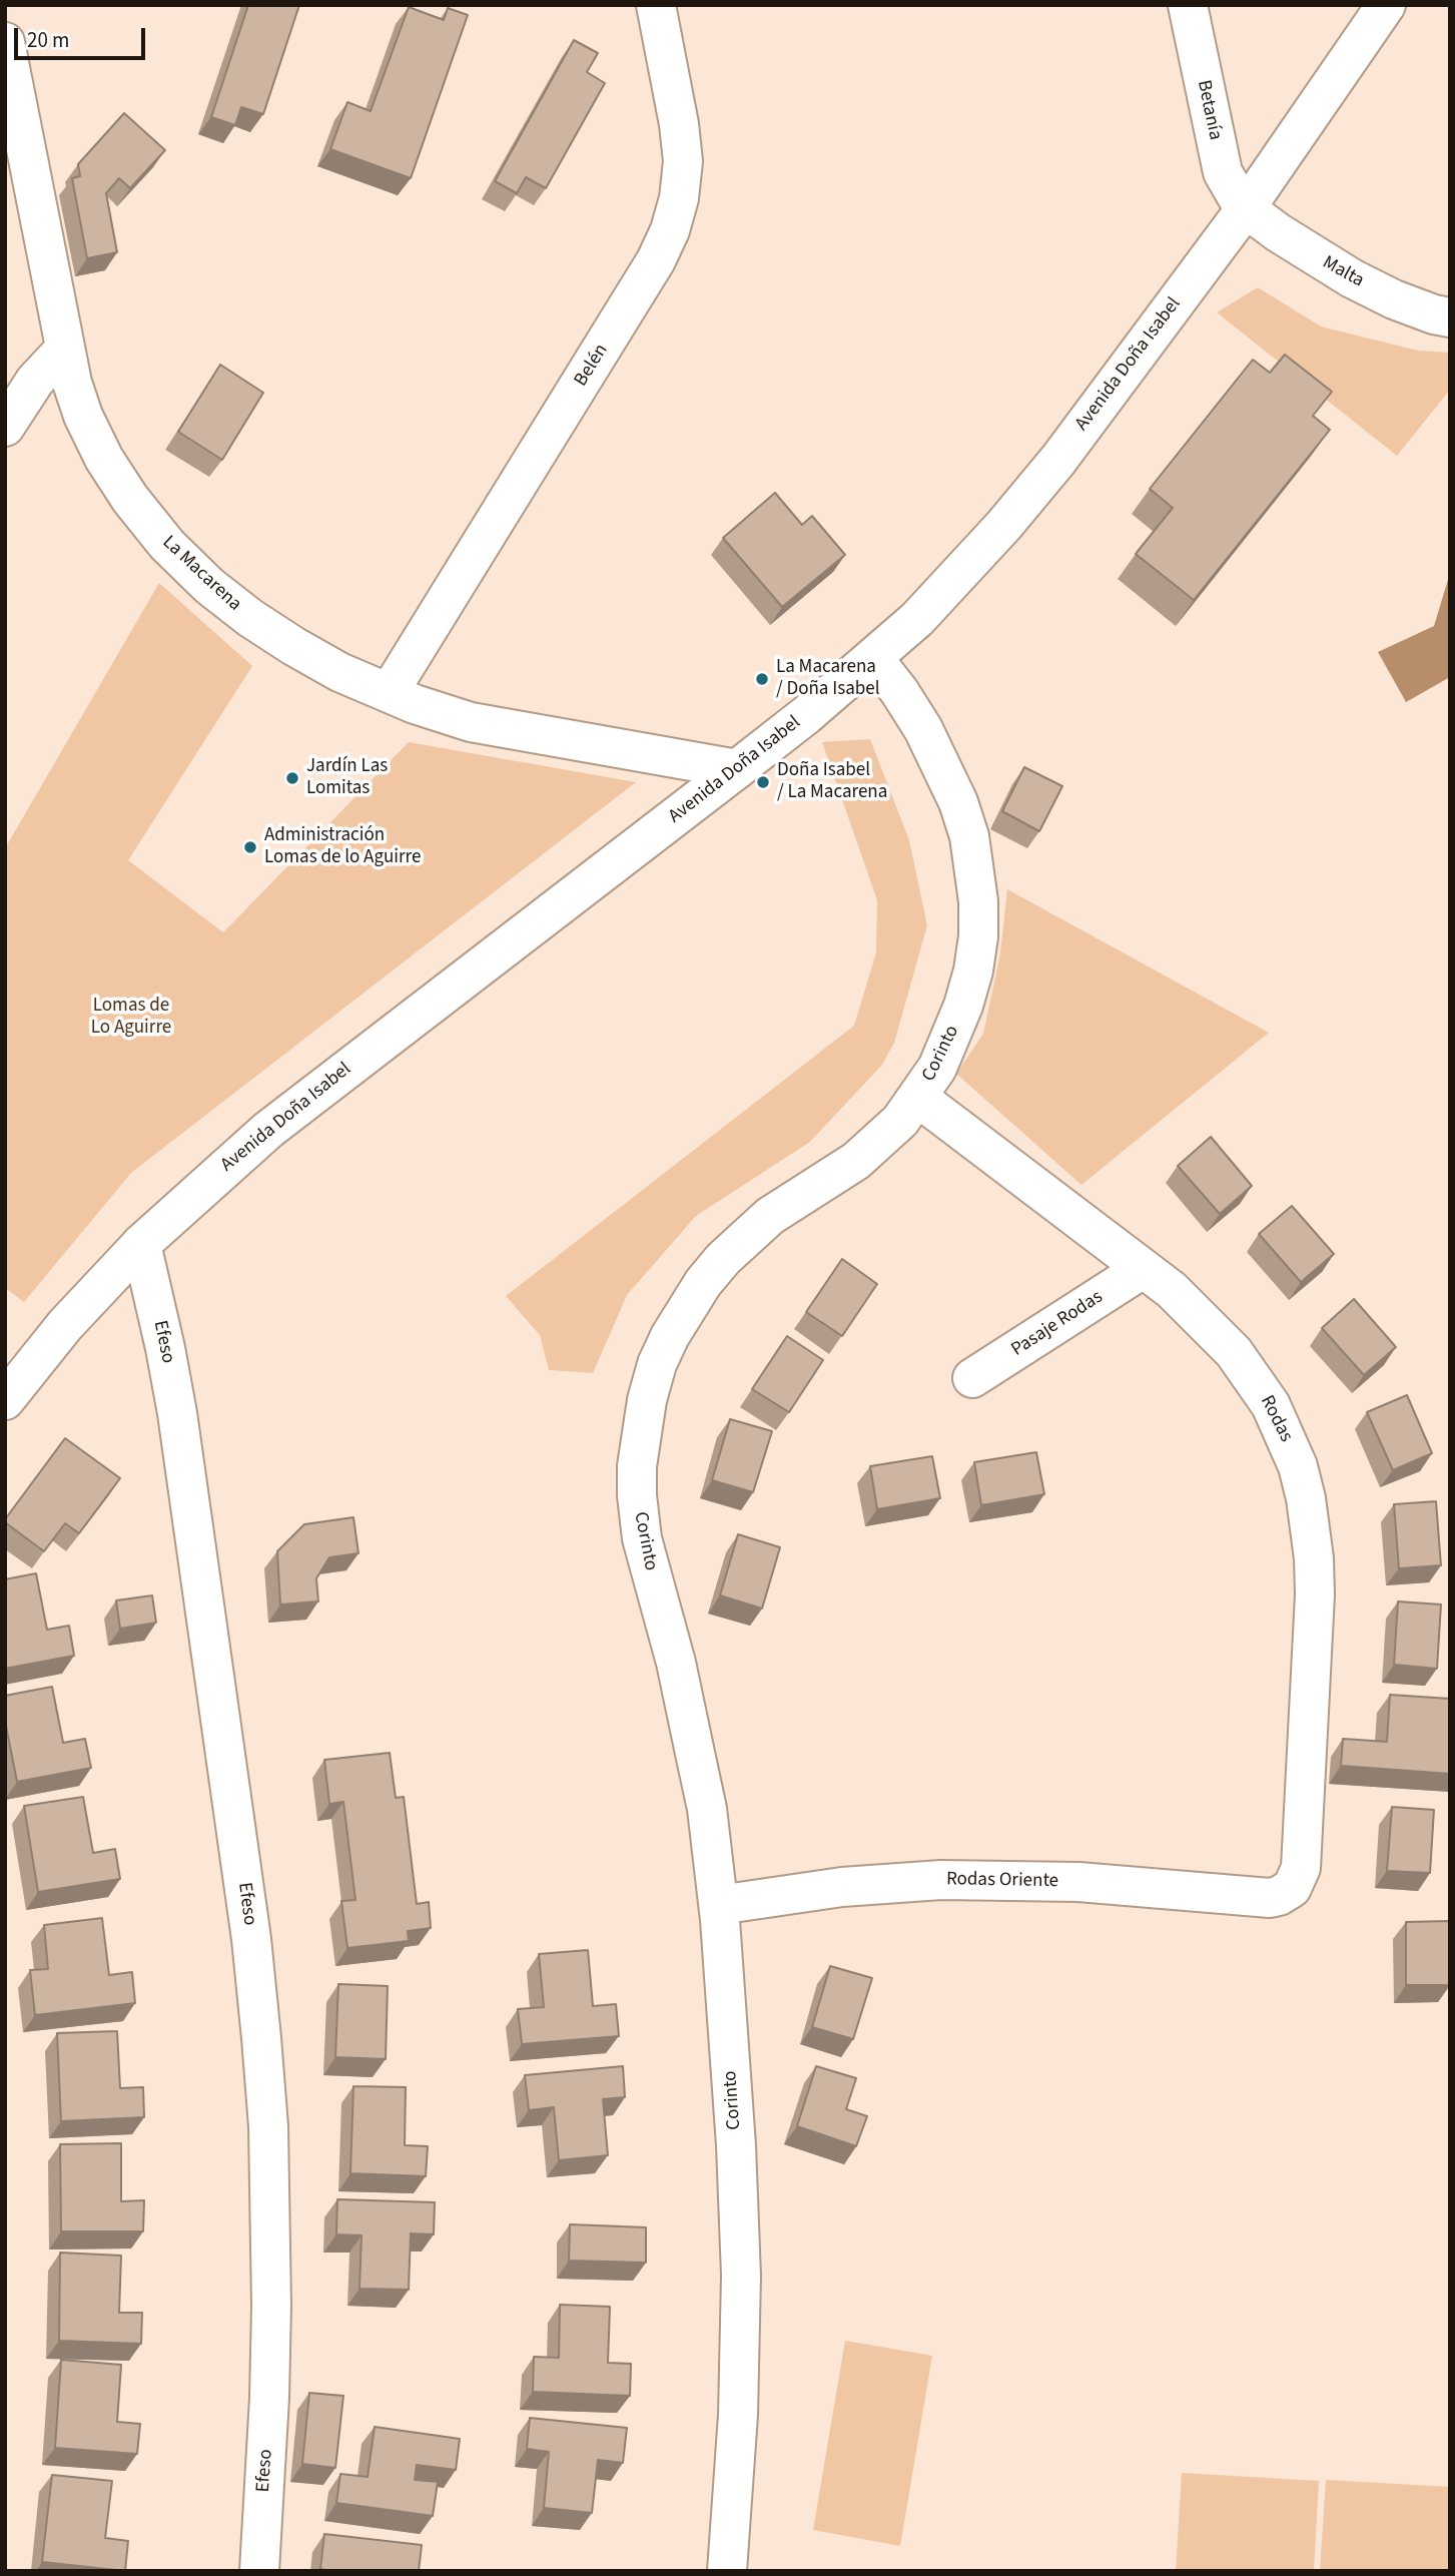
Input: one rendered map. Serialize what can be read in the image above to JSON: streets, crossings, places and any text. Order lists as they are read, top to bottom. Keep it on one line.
{"streets":{"street":["Betanía","Malta","Avenida Doña Isabel","Belén","La Macarena","Corinto","Pasaje Rodas","Efeso","Rodas","Rodas Oriente"]},"crossings":[["Betanía","Malta"],["Betanía","Avenida Doña Isabel"],["Malta","Avenida Doña Isabel"],["Avenida Doña Isabel","La Macarena"],["Avenida Doña Isabel","Corinto"],["Avenida Doña Isabel","Efeso"],["Belén","La Macarena"],["Corinto","Rodas"],["Corinto","Rodas Oriente"],["Pasaje Rodas","Rodas"],["Rodas","Rodas Oriente"]],"parks":["Lomas de Lo Aguirre"],"places":["La Macarena / Doña Isabel","Jardín Las Lomitas","Doña Isabel / La Macarena","Administración Lomas de lo Aguirre"],"scale_bar":"20 m"}
